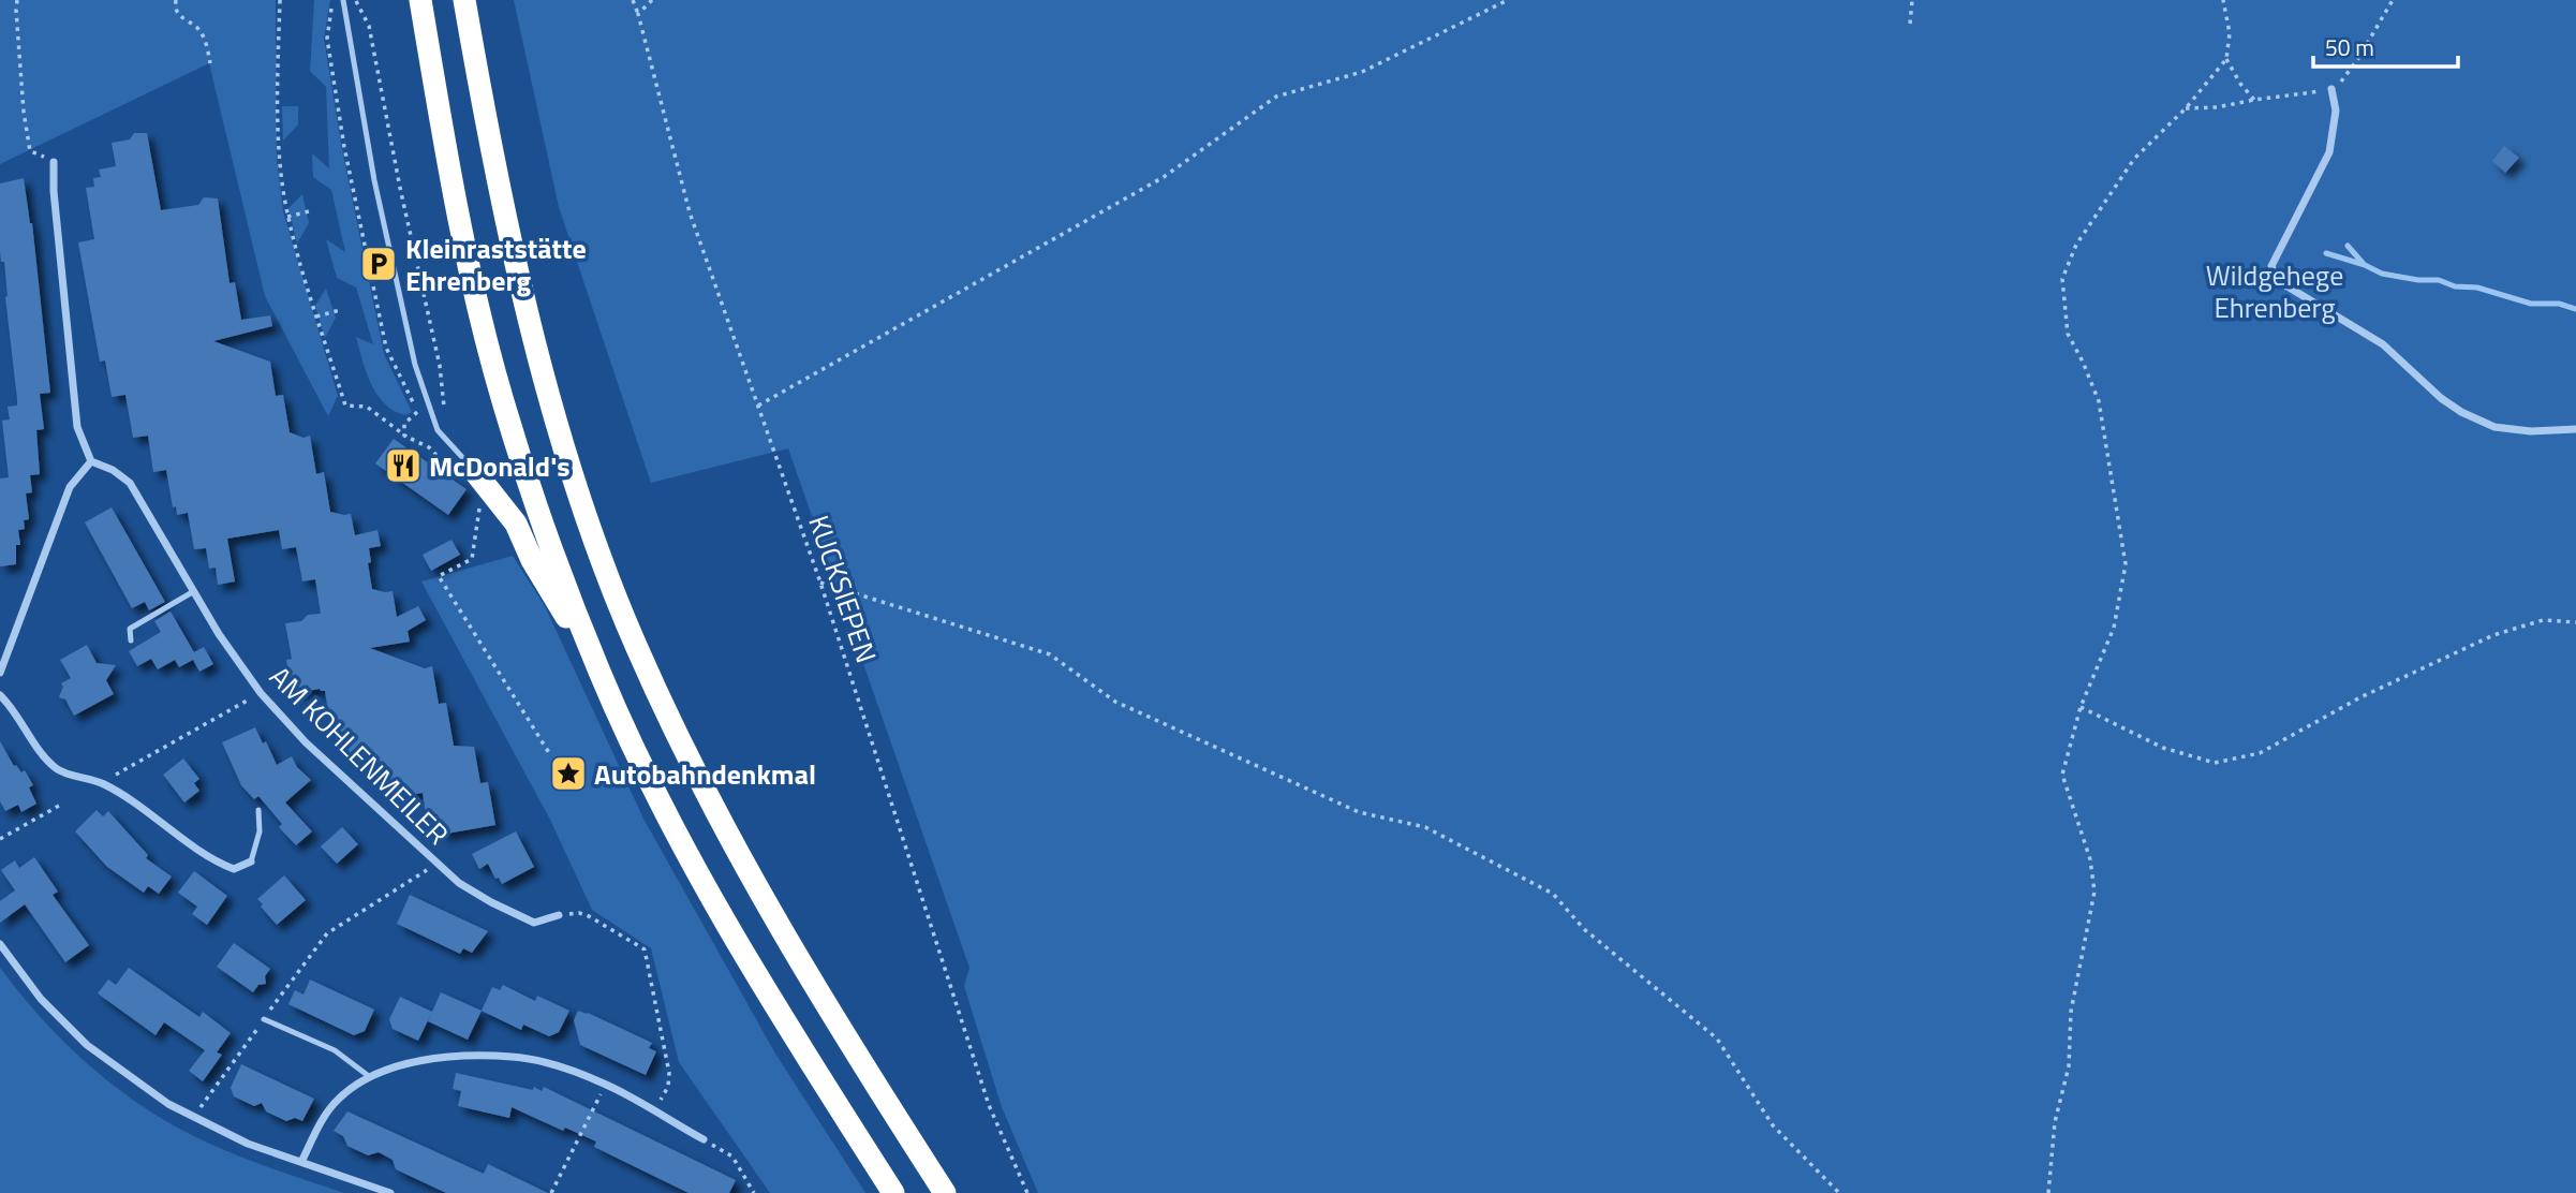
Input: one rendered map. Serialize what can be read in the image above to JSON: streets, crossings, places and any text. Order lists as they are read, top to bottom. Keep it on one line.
{"streets":{"street":["AM KOHLENMEILER"],"path":["KUCKSIEPEN"]},"parks":["Wildgehege Ehrenberg"],"places":{"parking":["Kleinraststätte Ehrenberg"],"restaurant":["McDonald's"],"place":["Autobahndenkmal"]},"scale_bar":"50 m"}
